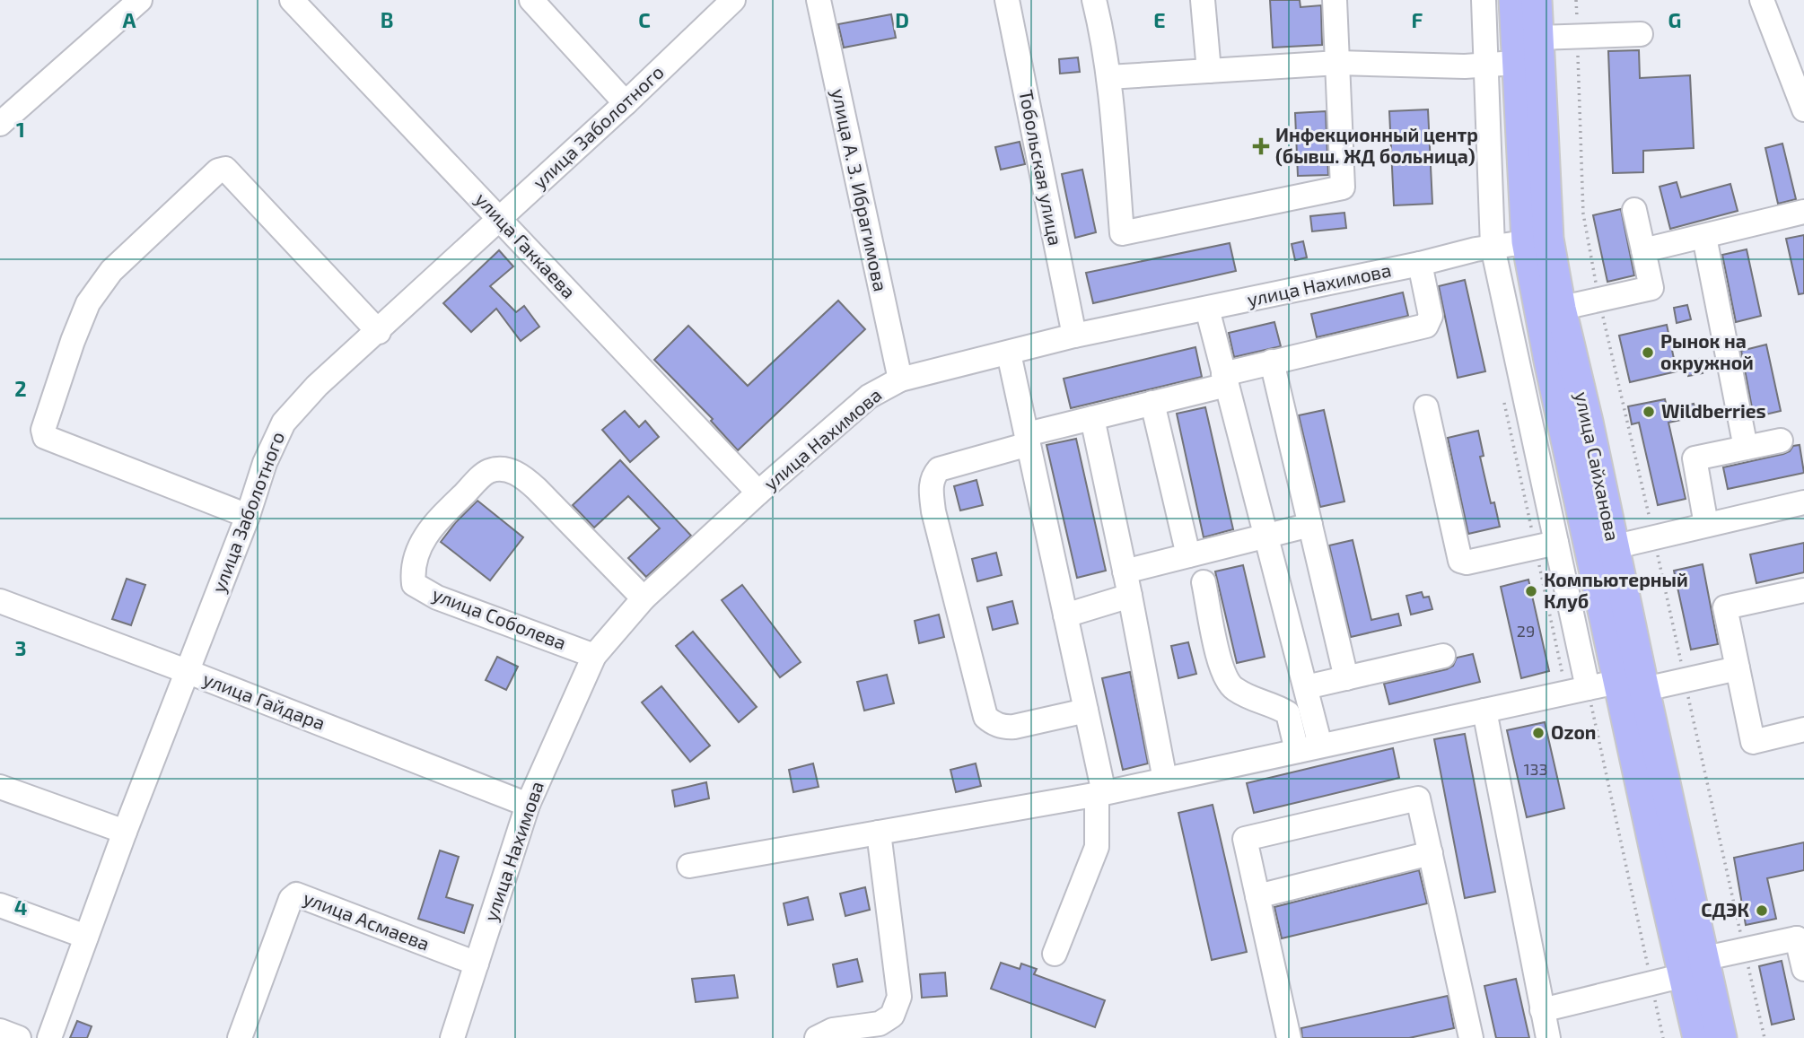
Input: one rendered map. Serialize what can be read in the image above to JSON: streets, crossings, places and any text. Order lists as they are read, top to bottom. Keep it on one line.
{"streets":{"street":["улица Заболотного","Тобольская улица","улица А. З. Ибрагимова","улица Гаккаева","улица Нахимова","улица Соболева","улица Гайдара","улица Асмаева"]},"crossings":[["улица Заболотного","улица Гаккаева"],["улица Заболотного","улица Гайдара"],["Тобольская улица","улица Нахимова"],["улица А. З. Ибрагимова","улица Нахимова"],["улица Гаккаева","улица Нахимова"],["улица Нахимова","улица Соболева"],["улица Нахимова","улица Гайдара"],["улица Нахимова","улица Асмаева"]],"places":{"health":["Инфекционный центр (бывш. ЖД больница)"],"other":["Рынок на окружной","Wildberries","Компьютерный Клуб","Ozon","СДЭК"]},"house_numbers":["29","133"],"grid":{"columns":["A","B","C","D","E","F","G"],"rows":["1","2","3","4"]}}
